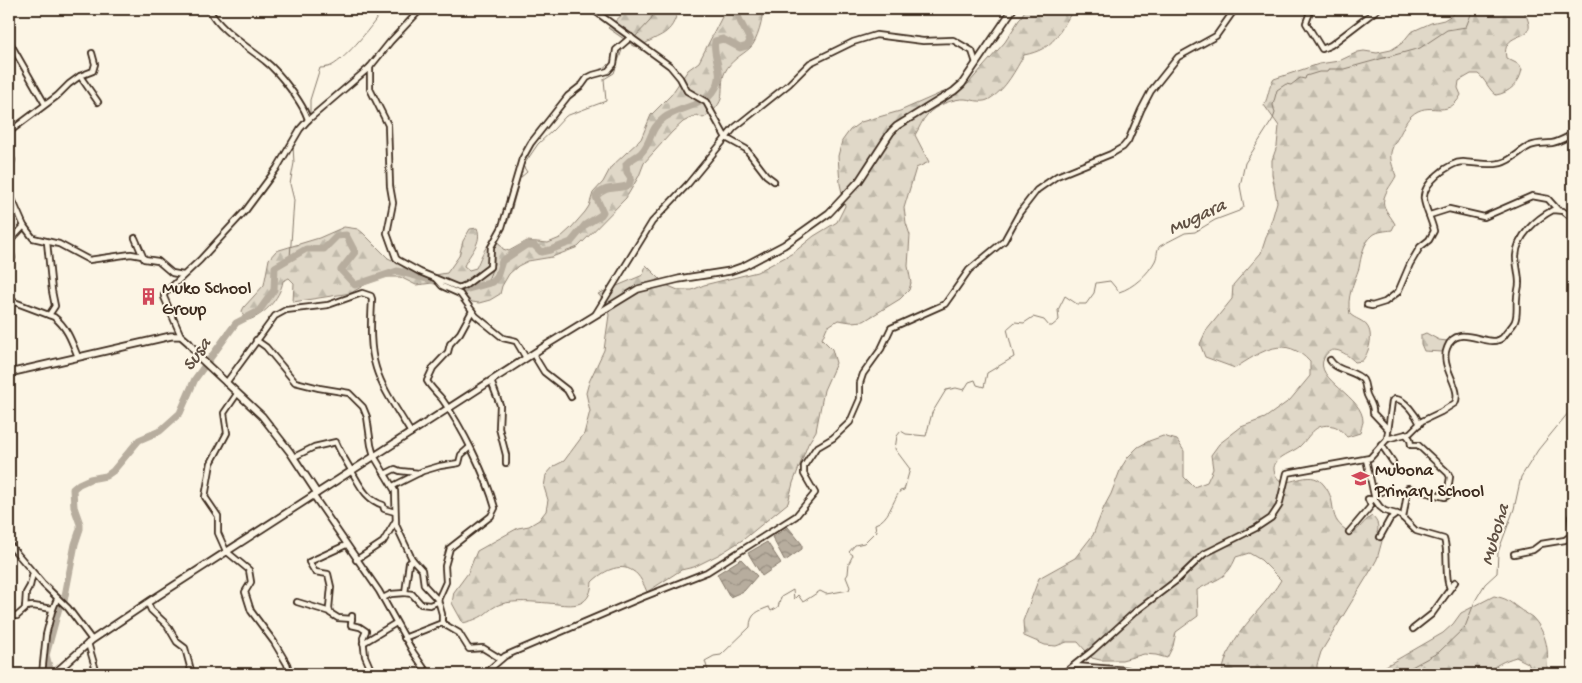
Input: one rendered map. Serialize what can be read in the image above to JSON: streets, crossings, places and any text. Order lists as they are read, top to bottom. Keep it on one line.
{"water":["Mugara","Susa","Muboha"],"places":{"building":["Muko School Group"],"school or university":["Mubona Primary School"]}}
